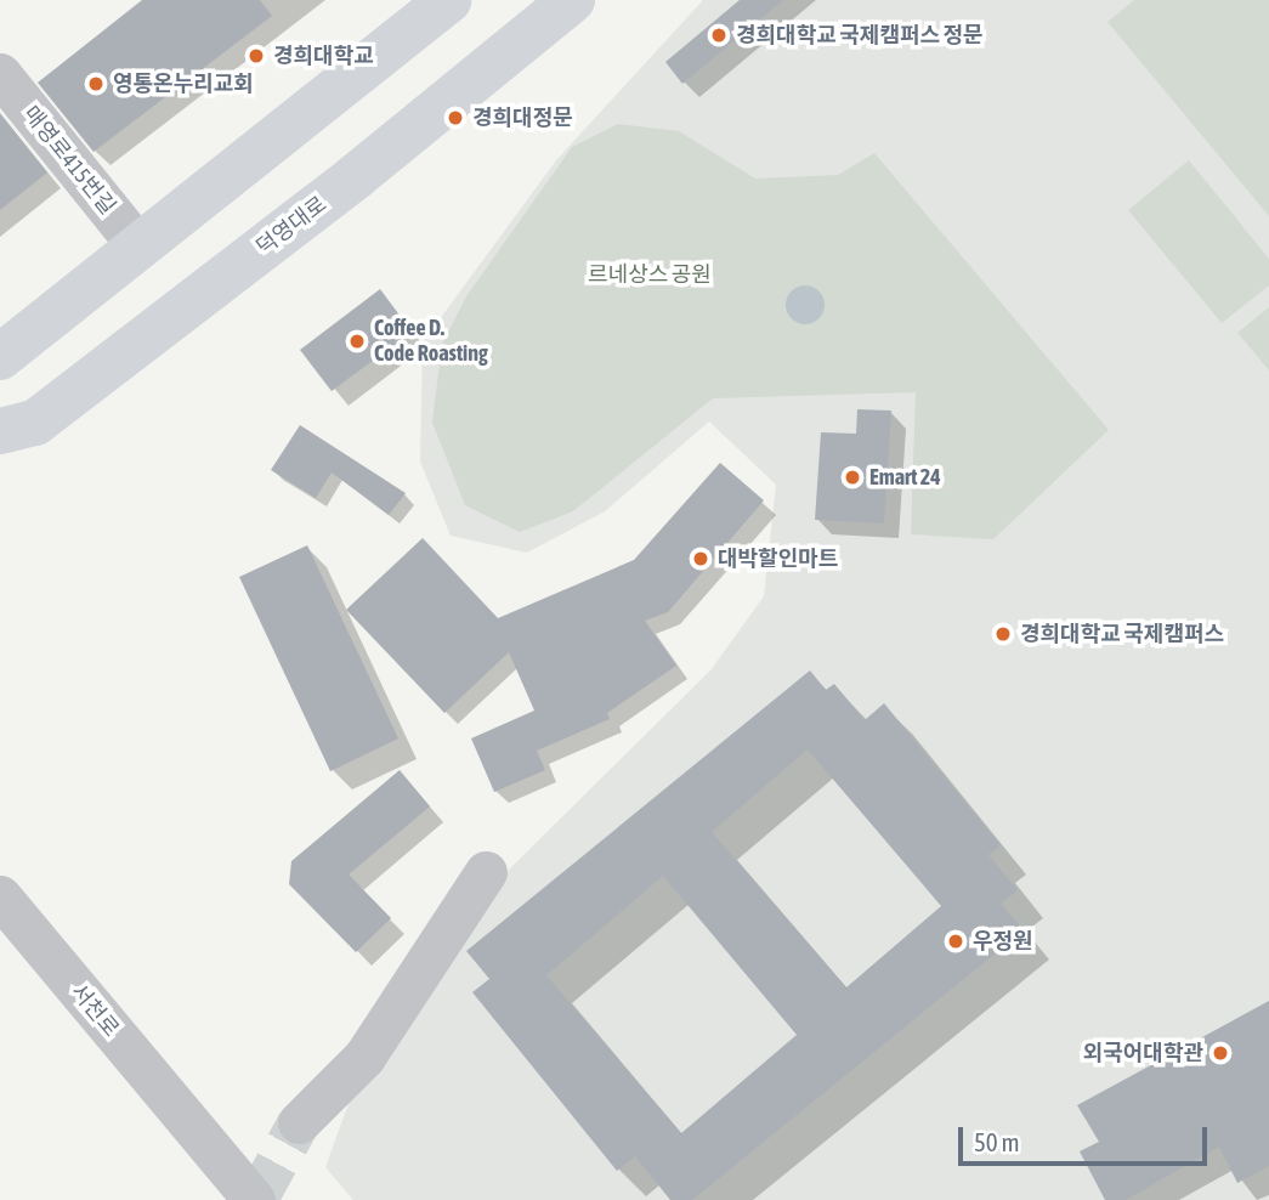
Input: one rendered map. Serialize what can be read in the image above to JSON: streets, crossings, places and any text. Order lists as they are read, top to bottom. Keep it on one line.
{"streets":{"main road":["덕영대로"],"street":["매영로415번길","서천로"]},"parks":["르네상스 공원"],"places":["경희대학교 국제캠퍼스 정문","경희대학교","영통온누리교회","경희대정문","Coffee D. Code Roasting","Emart 24","대박할인마트","경희대학교 국제캠퍼스","우정원","외국어대학관"],"scale_bar":"50 m"}
